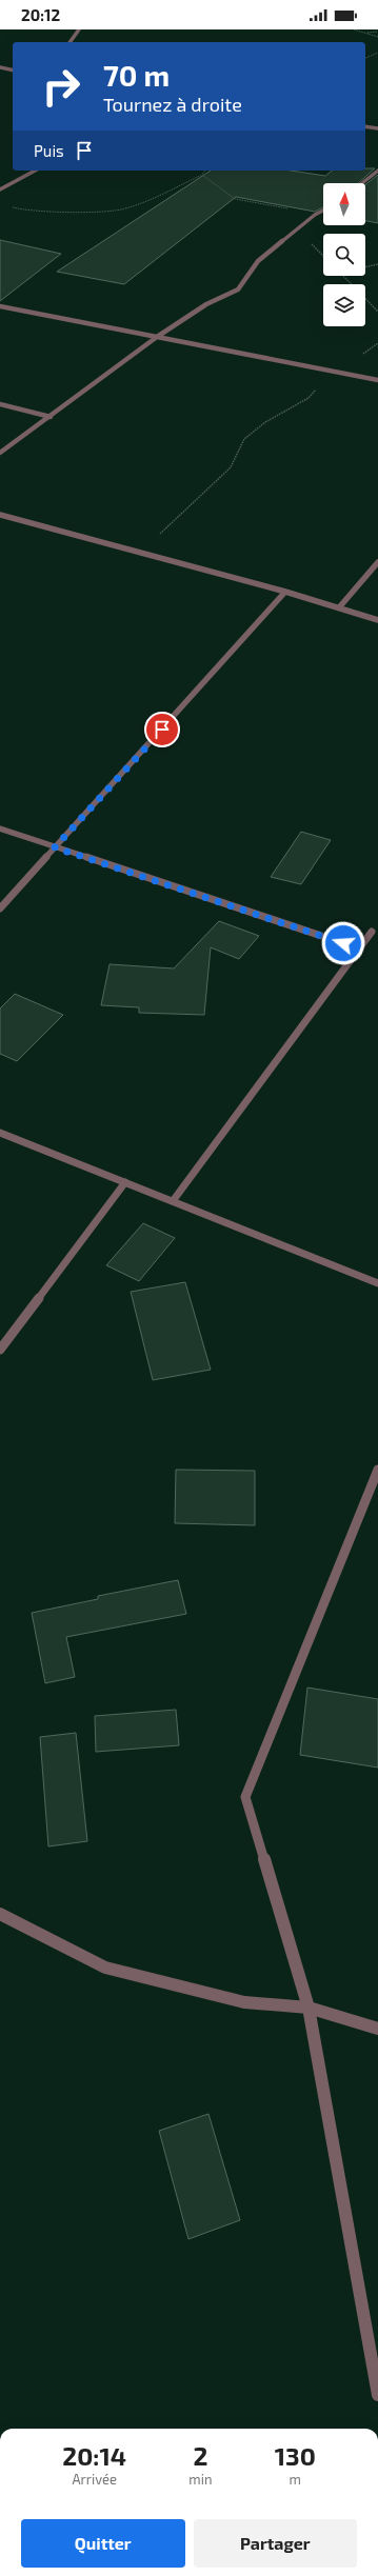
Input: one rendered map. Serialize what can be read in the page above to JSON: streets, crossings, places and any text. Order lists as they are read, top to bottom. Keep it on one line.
{"north":"top","page":{"status":"20:12","turn":["70 m","Tournez à droite"],"then":"Puis","eta":["20:14","Arrivée","2","min","130","m"],"buttons":["Quitter","Partager"]}}
